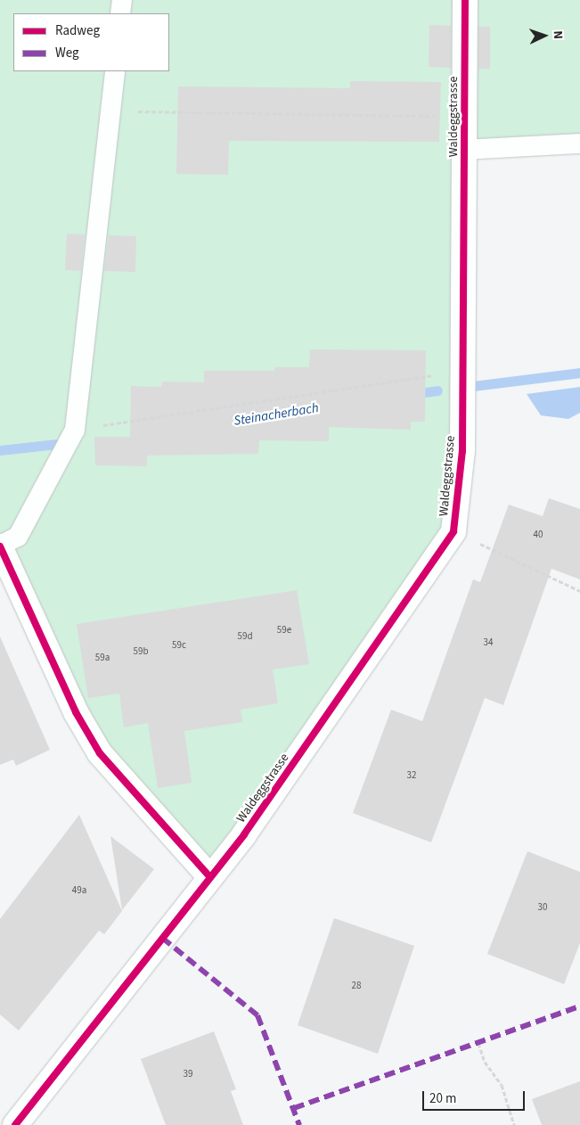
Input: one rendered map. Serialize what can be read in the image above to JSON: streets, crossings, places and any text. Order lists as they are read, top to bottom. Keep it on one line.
{"streets":{"street":["Waldeggstrasse"]},"water":["Steinacherbach"],"house_numbers":["40","59e","59d","34","59c","59b","59a","32","49a","30","28","39"],"legend":["Radweg","Weg"],"scale_bar":"20 m","north":"right"}
